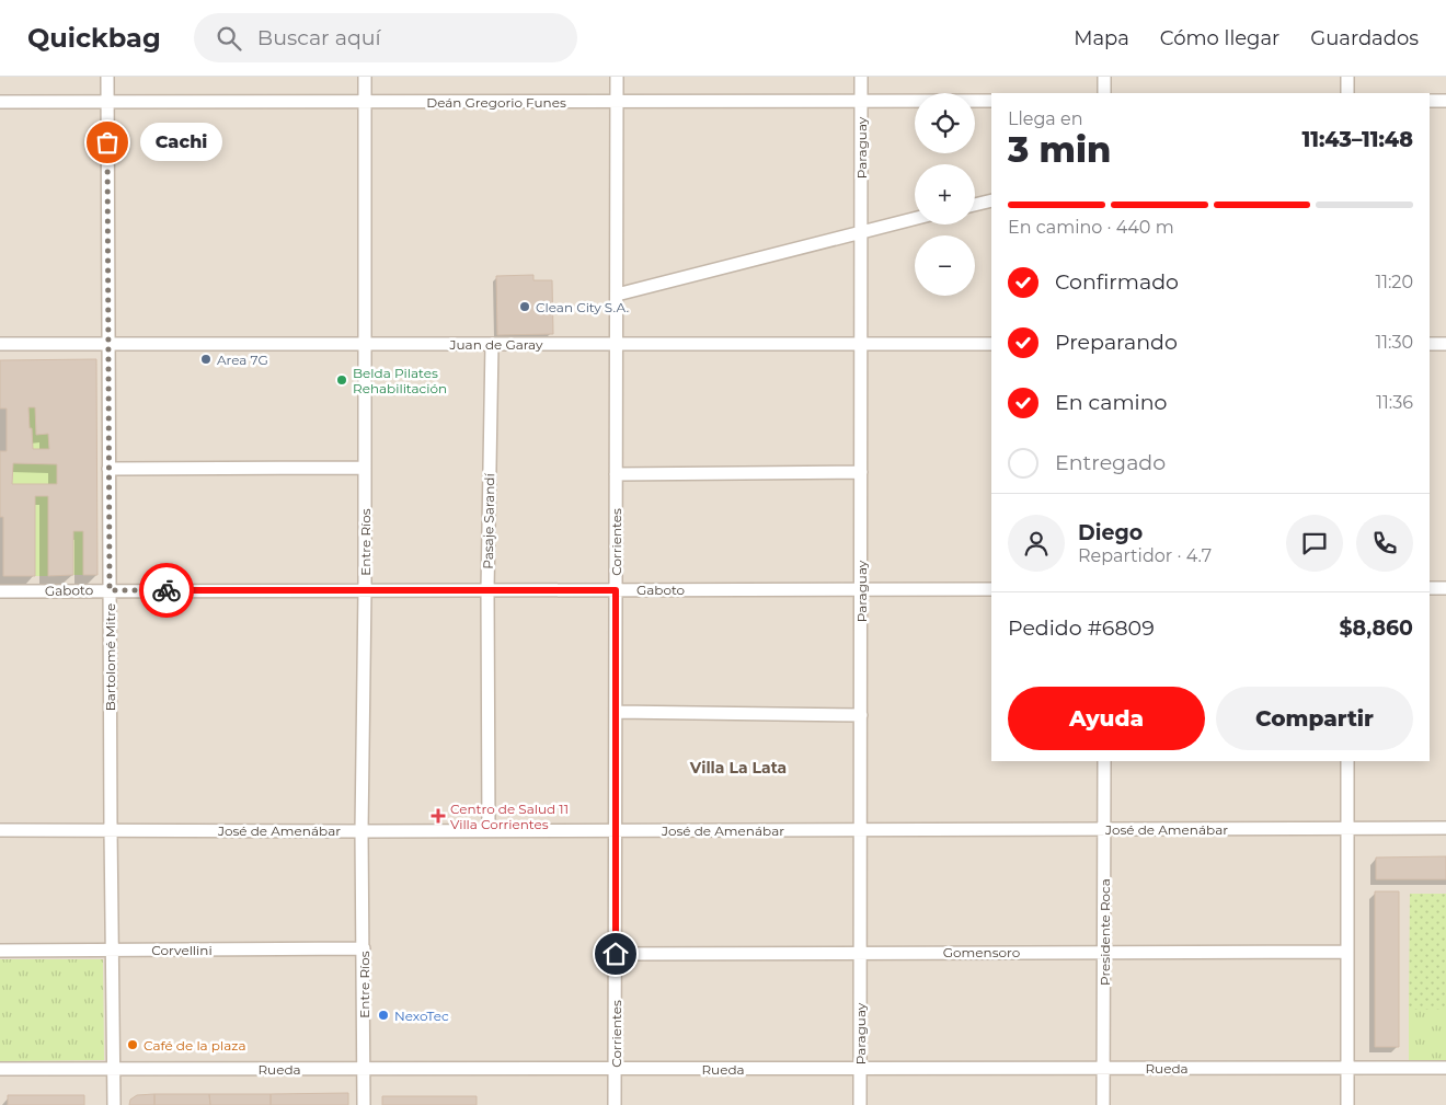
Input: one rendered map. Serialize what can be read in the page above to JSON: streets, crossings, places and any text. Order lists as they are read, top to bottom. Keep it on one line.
{"streets":{"street":["Deán Gregorio Funes","Paraguay","Juan de Garay","Pasaje Sarandí","Entre Ríos","Corrientes","Gaboto","Bartolomé Mitre","José de Amenábar","Presidente Roca","Corvellini","Gomensoro","Rueda"]},"crossings":[["Deán Gregorio Funes","Paraguay"],["Deán Gregorio Funes","Entre Ríos"],["Deán Gregorio Funes","Corrientes"],["Deán Gregorio Funes","Bartolomé Mitre"],["Paraguay","Juan de Garay"],["Paraguay","Gaboto"],["Paraguay","José de Amenábar"],["Paraguay","Gomensoro"],["Paraguay","Rueda"],["Juan de Garay","Pasaje Sarandí"],["Juan de Garay","Entre Ríos"],["Juan de Garay","Corrientes"],["Juan de Garay","Bartolomé Mitre"],["Pasaje Sarandí","Gaboto"],["Pasaje Sarandí","José de Amenábar"],["Entre Ríos","Gaboto"],["Entre Ríos","José de Amenábar"],["Entre Ríos","Corvellini"],["Entre Ríos","Rueda"],["Corrientes","Gaboto"],["Corrientes","José de Amenábar"],["Corrientes","Gomensoro"],["Corrientes","Rueda"],["Gaboto","Bartolomé Mitre"],["Bartolomé Mitre","José de Amenábar"],["Bartolomé Mitre","Corvellini"],["Bartolomé Mitre","Rueda"],["José de Amenábar","Presidente Roca"],["Presidente Roca","Gomensoro"],["Presidente Roca","Rueda"]],"districts":["Villa La Lata"],"places":{"other":["Cachi","Clean City S.A.","Area 7G","Belda Pilates Rehabilitación","NexoTec","Café de la plaza"],"health":["Centro de Salud 11 Villa Corrientes"]},"page":{"header":"Quickbag","search":"Buscar aquí","nav":["Mapa","Cómo llegar","Guardados"],"map_buttons":["+","−"],"heading":["3 min","Llega en","11:43–11:48"],"panel":["Diego","Repartidor · 4.7","Pedido #6809","$8,860"],"bubble":"Cachi","bar":"En camino · 440 m","list":[["Confirmado","11:20"],["Preparando","11:30"],["En camino","11:36"],"Entregado"],"buttons":["Ayuda","Compartir"]}}
